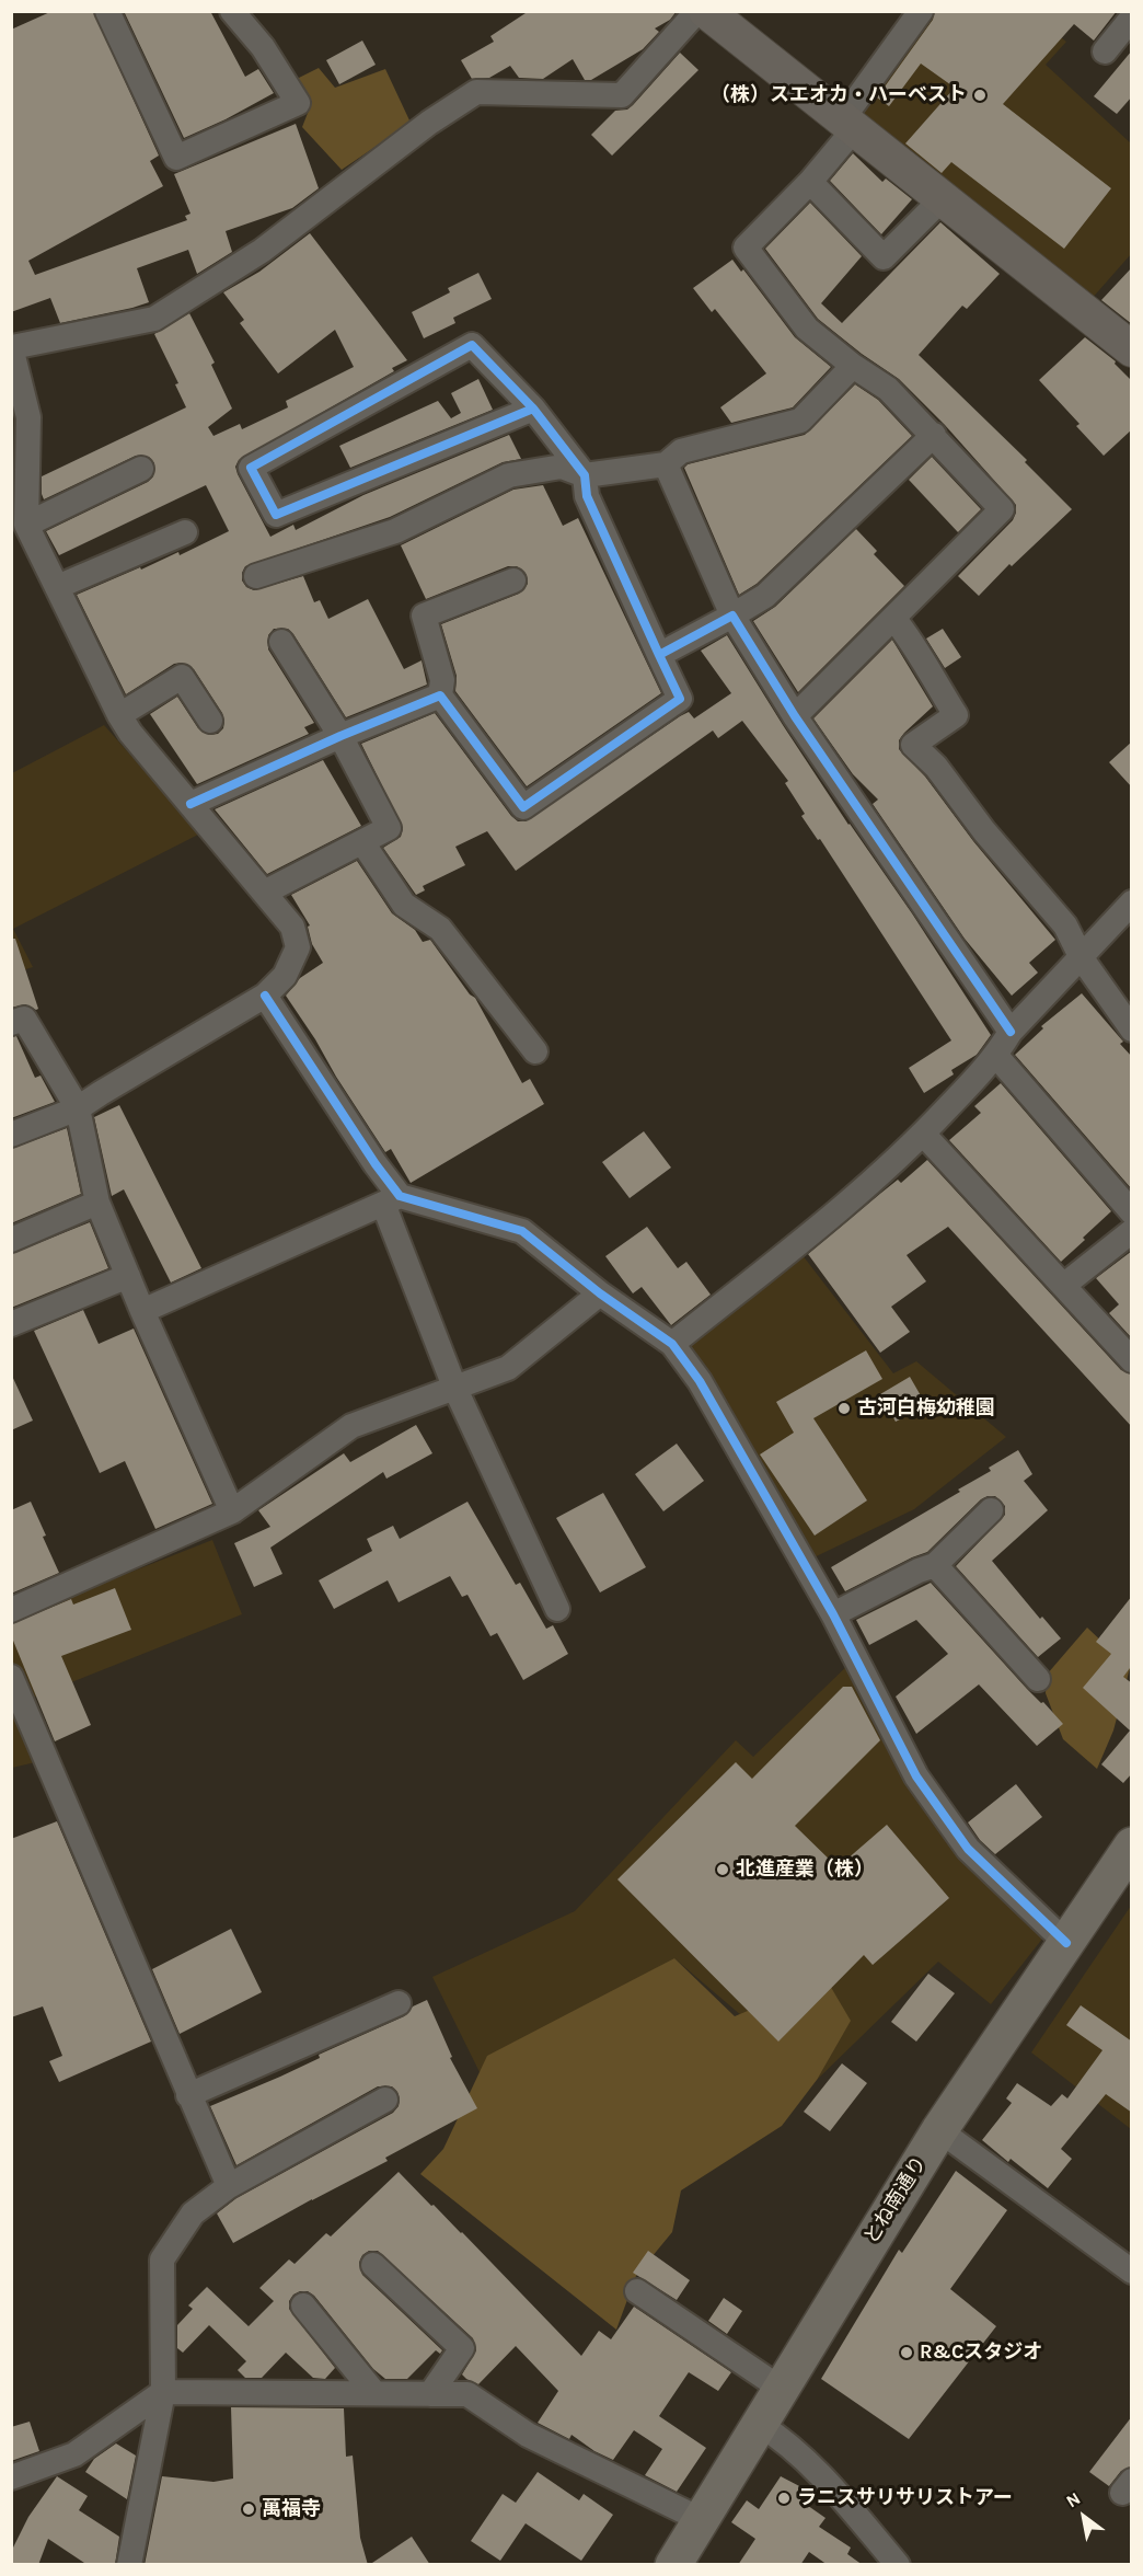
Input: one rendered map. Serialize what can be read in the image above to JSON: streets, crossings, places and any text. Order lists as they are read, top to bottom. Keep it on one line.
{"streets":{"main road":["とね南通り"]},"places":["（株）スエオカ・ハーベスト","古河白梅幼稚園","北進産業（株）","R&Cスタジオ","ラニスサリサリストアー","萬福寺"],"north":"top left"}
